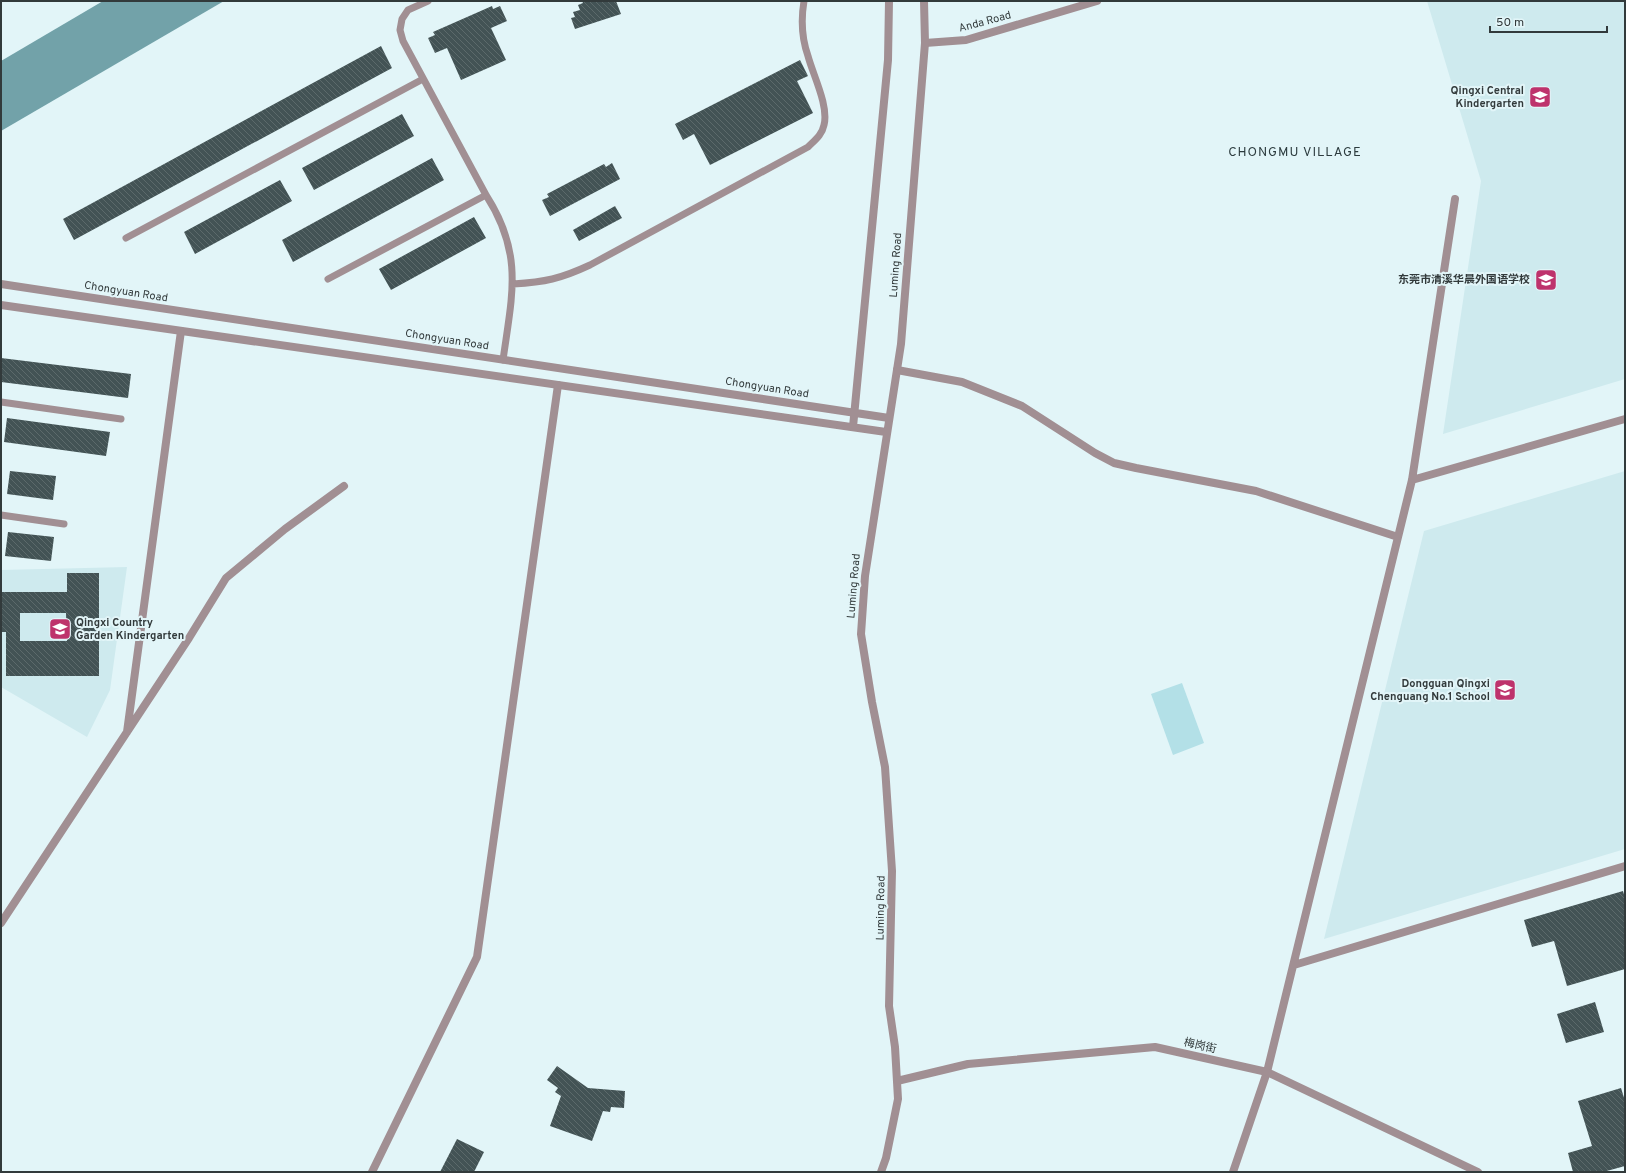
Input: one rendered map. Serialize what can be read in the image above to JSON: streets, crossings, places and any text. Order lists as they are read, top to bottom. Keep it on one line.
{"streets":{"street":["Anda Road","Luming Road","Chongyuan Road","梅岗街"]},"crossings":[["Anda Road","Luming Road"],["Luming Road","Chongyuan Road"],["Luming Road","梅岗街"]],"districts":["CHONGMU VILLAGE"],"places":{"school or university":["Qingxi Central Kindergarten","东莞市清溪华晨外国语学校","Qingxi Country Garden Kindergarten","Dongguan Qingxi Chenguang No.1 School"]},"scale_bar":"50 m"}
